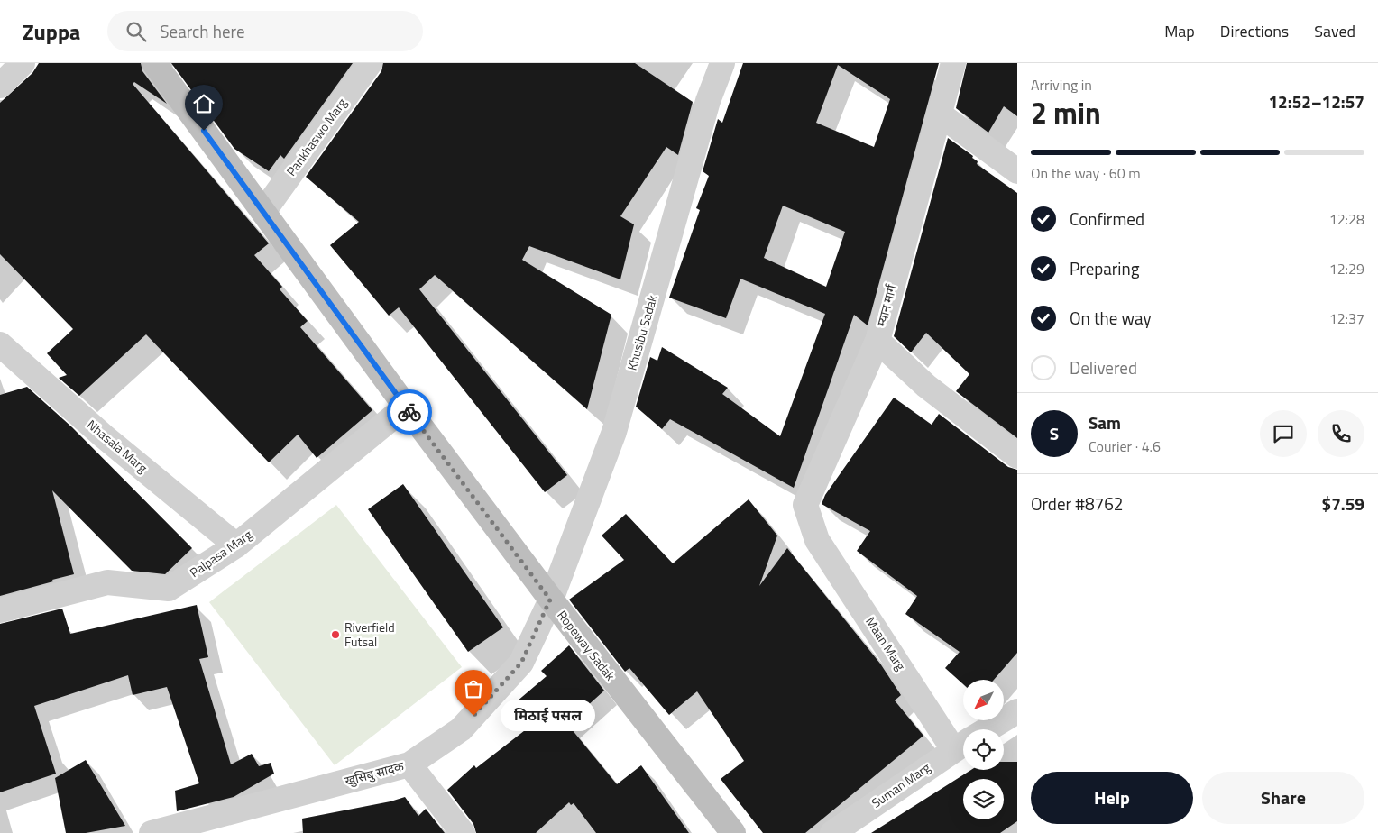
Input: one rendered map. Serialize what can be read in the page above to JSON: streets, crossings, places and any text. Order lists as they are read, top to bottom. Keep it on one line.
{"streets":{"main road":["Ropeway Sadak"],"street":["Pankhaswo Marg","म्यान मार्ग","Khusibu Sadak","Nhasala Marg","Palpasa Marg","Maan Marg","खुसिबु सादक","Suman Marg"]},"crossings":[["Pankhaswo Marg","Ropeway Sadak"],["म्यान मार्ग","Maan Marg"],["Khusibu Sadak","Ropeway Sadak"],["Khusibu Sadak","खुसिबु सादक"],["Nhasala Marg","Palpasa Marg"],["Palpasa Marg","Ropeway Sadak"],["Ropeway Sadak","खुसिबु सादक"]],"places":["Riverfield Futsal","मिठाई पसल"],"north":"bottom left","page":{"header":"Zuppa","search":"Search here","nav":["Map","Directions","Saved"],"heading":["2 min","Arriving in","12:52–12:57"],"panel":["Sam","Courier · 4.6","Order #8762","$7.59"],"bar":"On the way · 60 m","list":[["Confirmed","12:28"],["Preparing","12:29"],["On the way","12:37"],"Delivered"],"round":"S","bubble":"मिठाई पसल","buttons":["Help","Share"]}}
